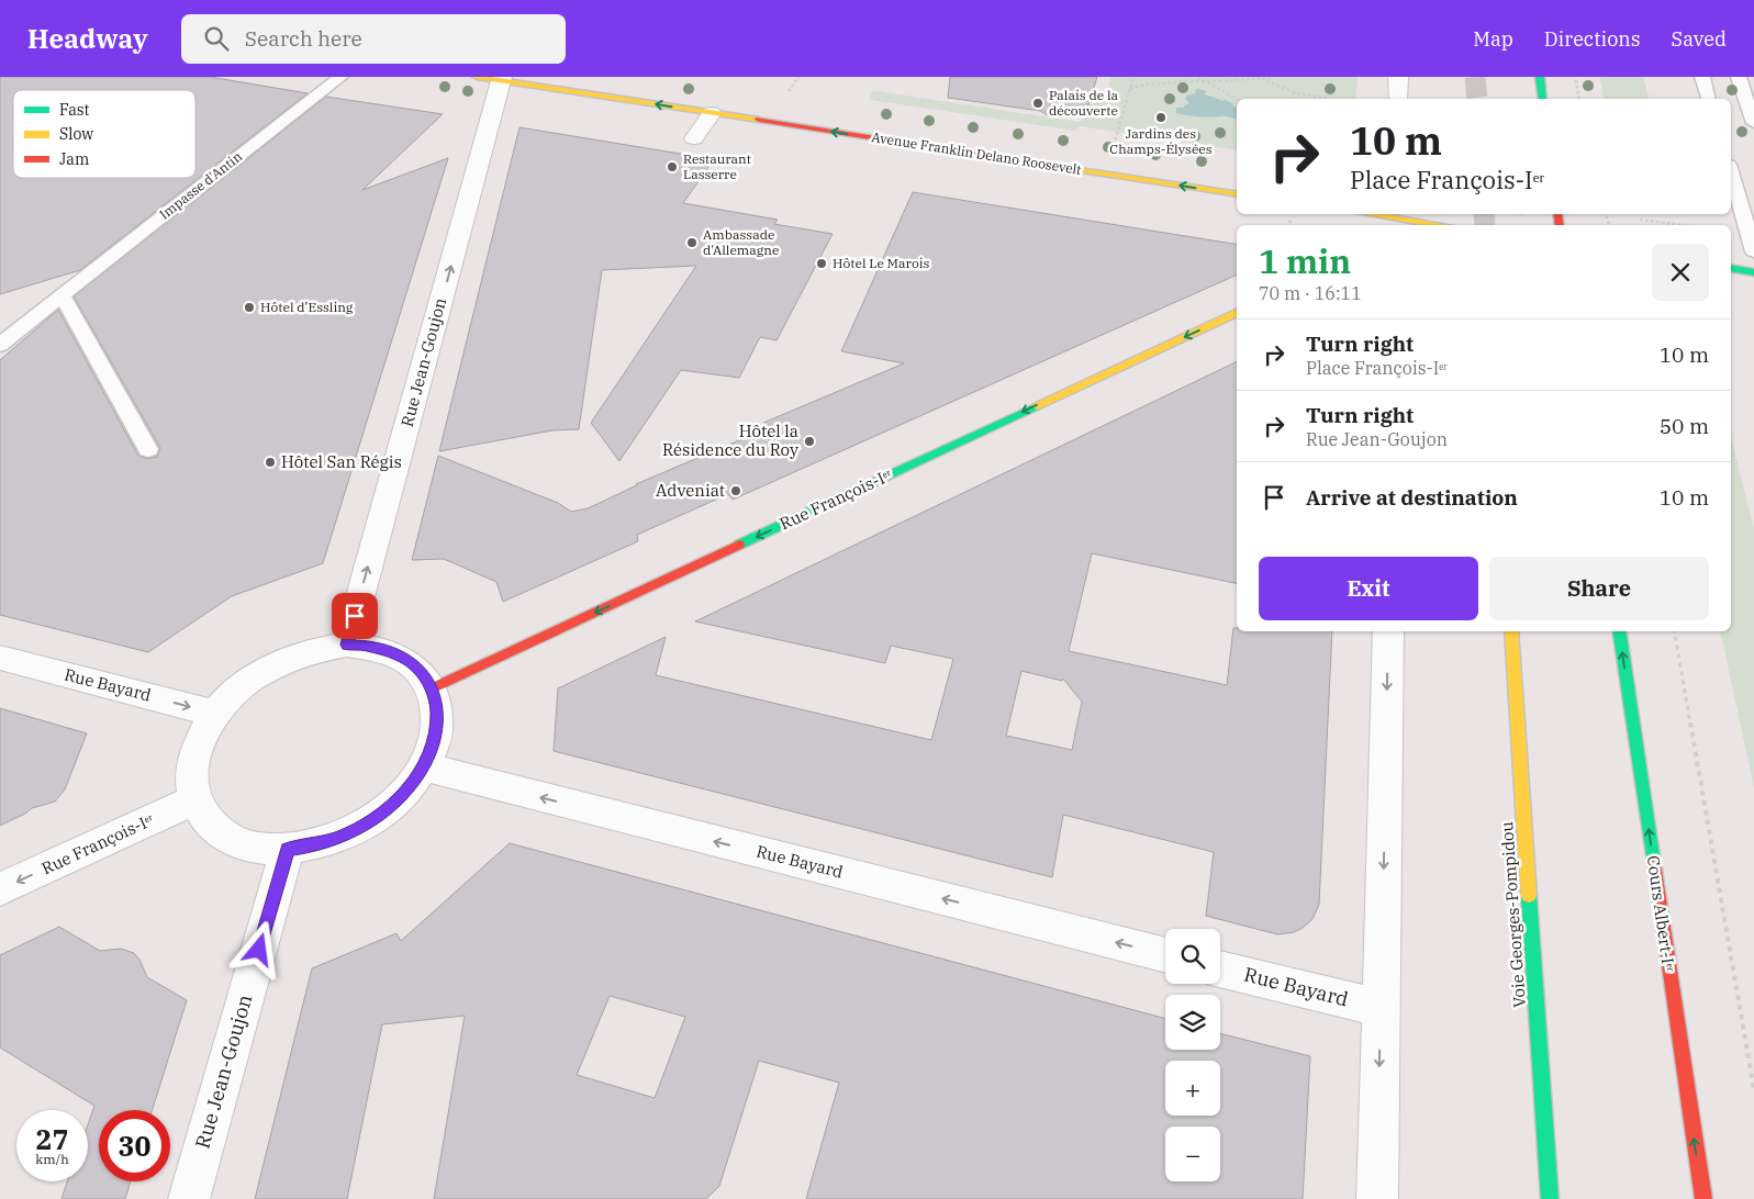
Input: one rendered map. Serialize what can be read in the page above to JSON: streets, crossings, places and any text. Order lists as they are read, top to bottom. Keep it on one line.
{"streets":{"street":["Avenue Franklin Delano Roosevelt","Rue Jean-Goujon","Rue François-Iᵉʳ","Rue Bayard","Cours Albert-Iᵉʳ","Voie Georges-Pompidou"],"lane":["Impasse d'Antin"]},"crossings":[["Avenue Franklin Delano Roosevelt","Rue Jean-Goujon"]],"one_way":["Avenue Franklin Delano Roosevelt","Rue Jean-Goujon","Rue François-Iᵉʳ","Cours Albert-Iᵉʳ"],"places":["Palais de la découverte","Jardins des Champs-Élysées","Restaurant Lasserre","Ambassade d'Allemagne","Hôtel Le Marois","Hôtel d’Essling","Hôtel la Résidence du Roy","Hôtel San Régis","Adveniat"],"legend":["Fast","Slow","Jam"],"page":{"header":"Headway","search":"Search here","nav":["Map","Directions","Saved"],"turn":["10 m","Place François-Iᵉʳ"],"heading":["1 min","70 m · 16:11"],"list":[{"name":"Turn right","note":"Place François-Iᵉʳ","value":"10 m"},{"name":"Turn right","note":"Rue Jean-Goujon","value":"50 m"},{"name":"Arrive at destination","value":"10 m"}],"buttons":["Exit","Share"],"map_buttons":["+","−"],"speed":"27 km/h","limit":"30"}}
